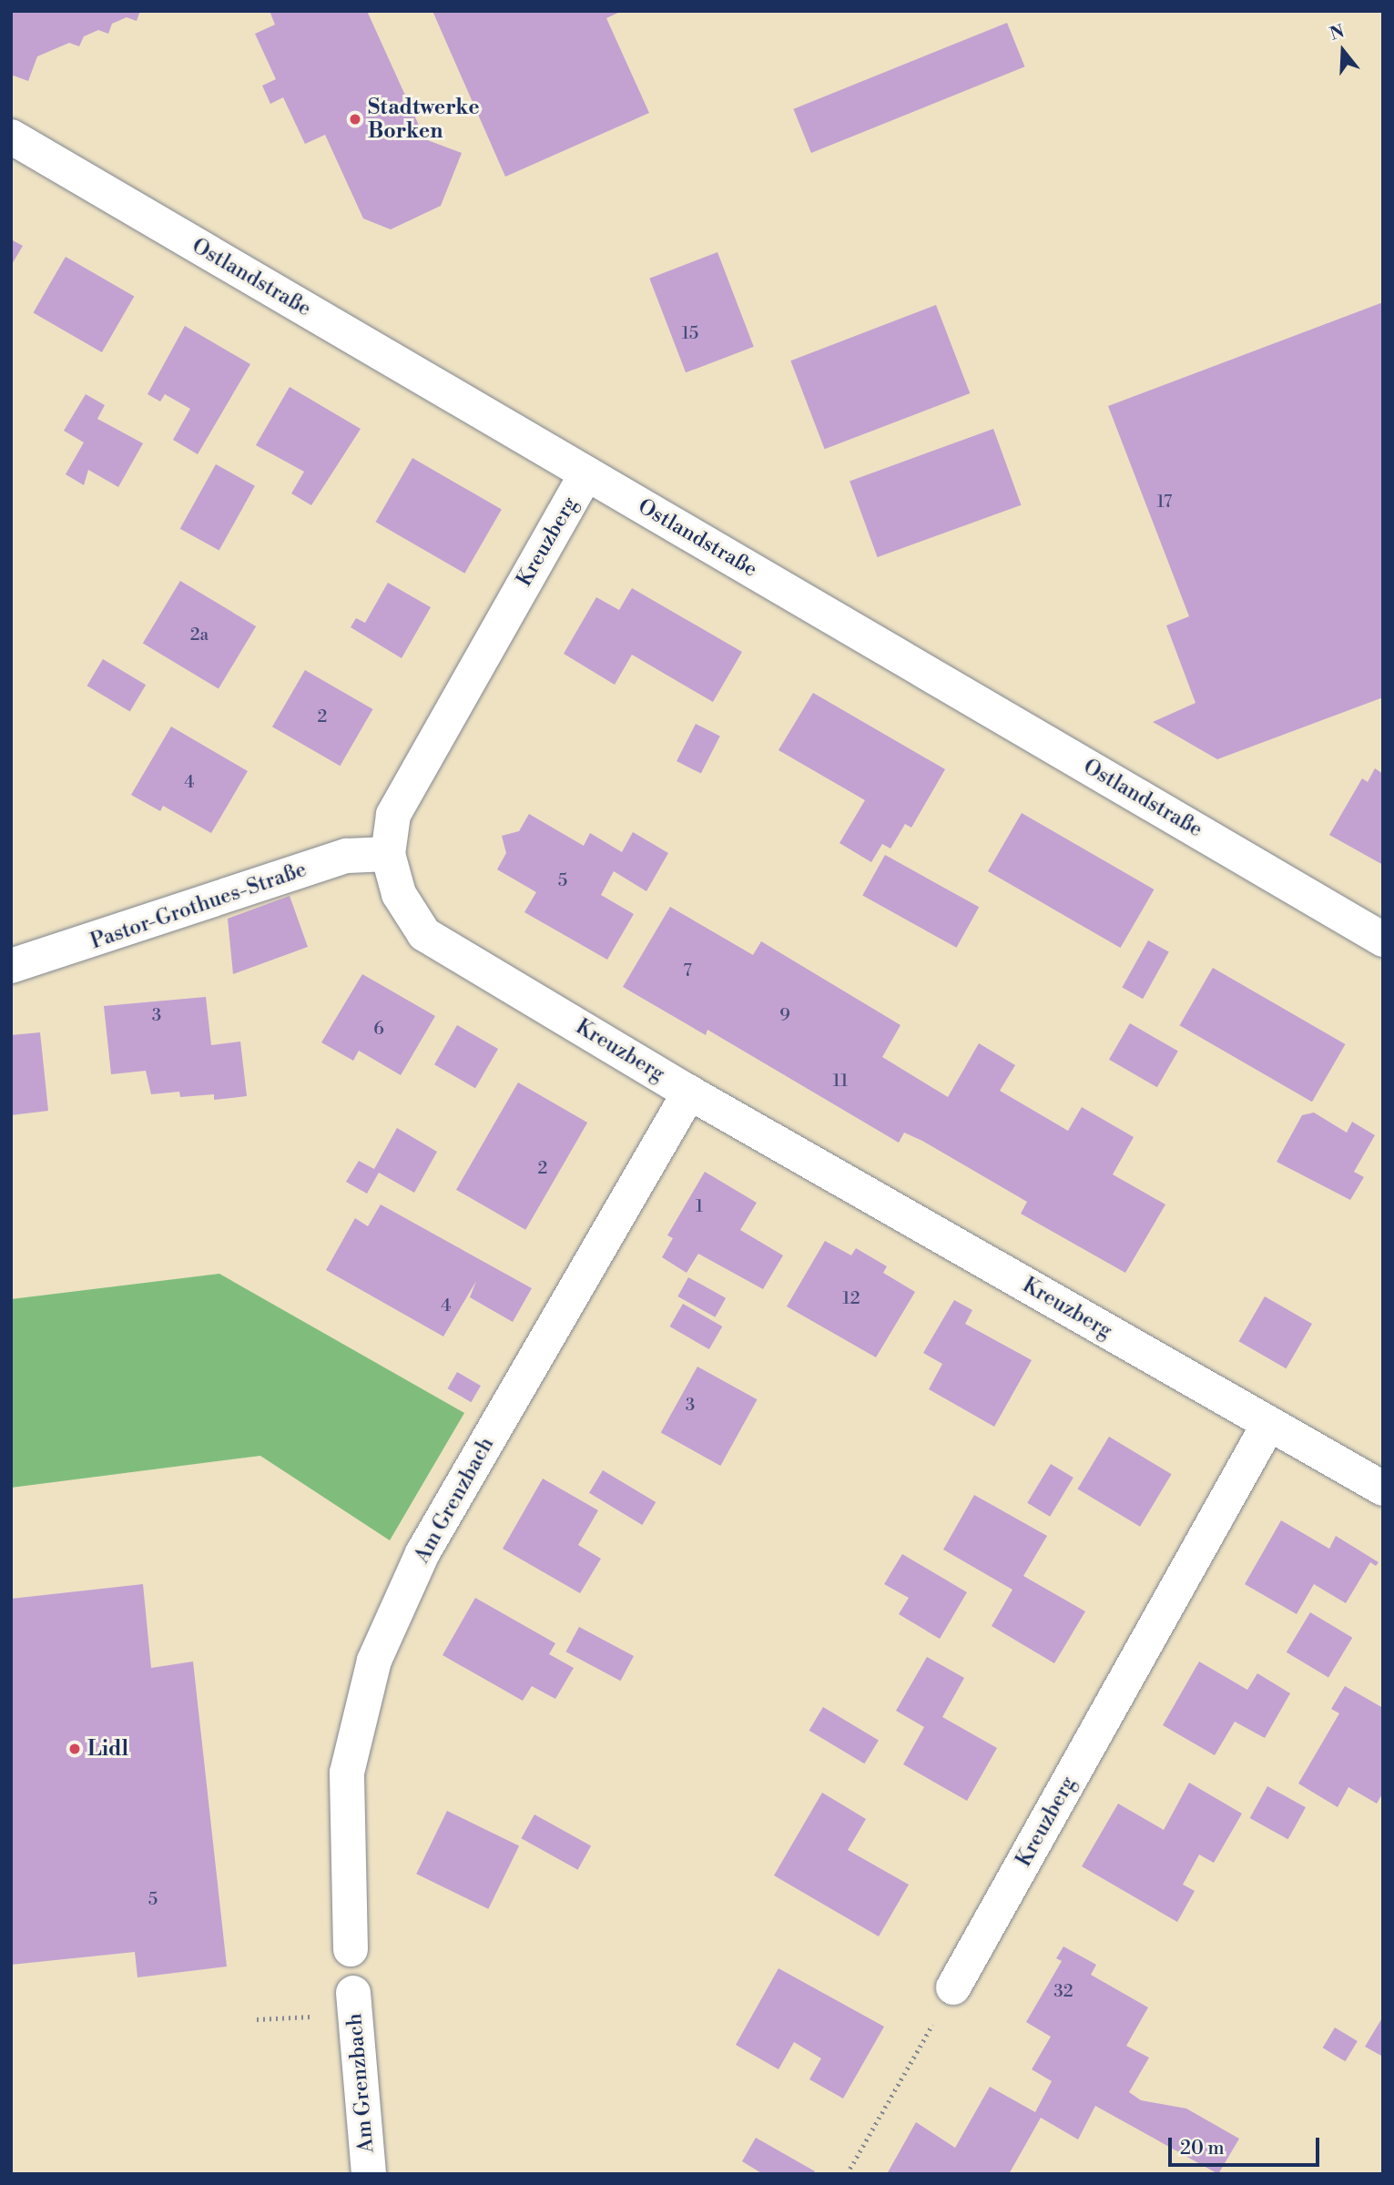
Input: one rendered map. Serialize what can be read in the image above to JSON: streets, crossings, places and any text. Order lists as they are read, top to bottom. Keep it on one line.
{"streets":{"street":["Ostlandstraße","Kreuzberg","Pastor-Grothues-Straße","Am Grenzbach"]},"crossings":[["Ostlandstraße","Kreuzberg"],["Kreuzberg","Pastor-Grothues-Straße"],["Kreuzberg","Am Grenzbach"]],"places":["Stadtwerke Borken","Lidl"],"house_numbers":["15","17","2a","2","4","5","7","3","9","6","11","2","1","12","4","3","5","32"],"scale_bar":"20 m","north":"top"}
